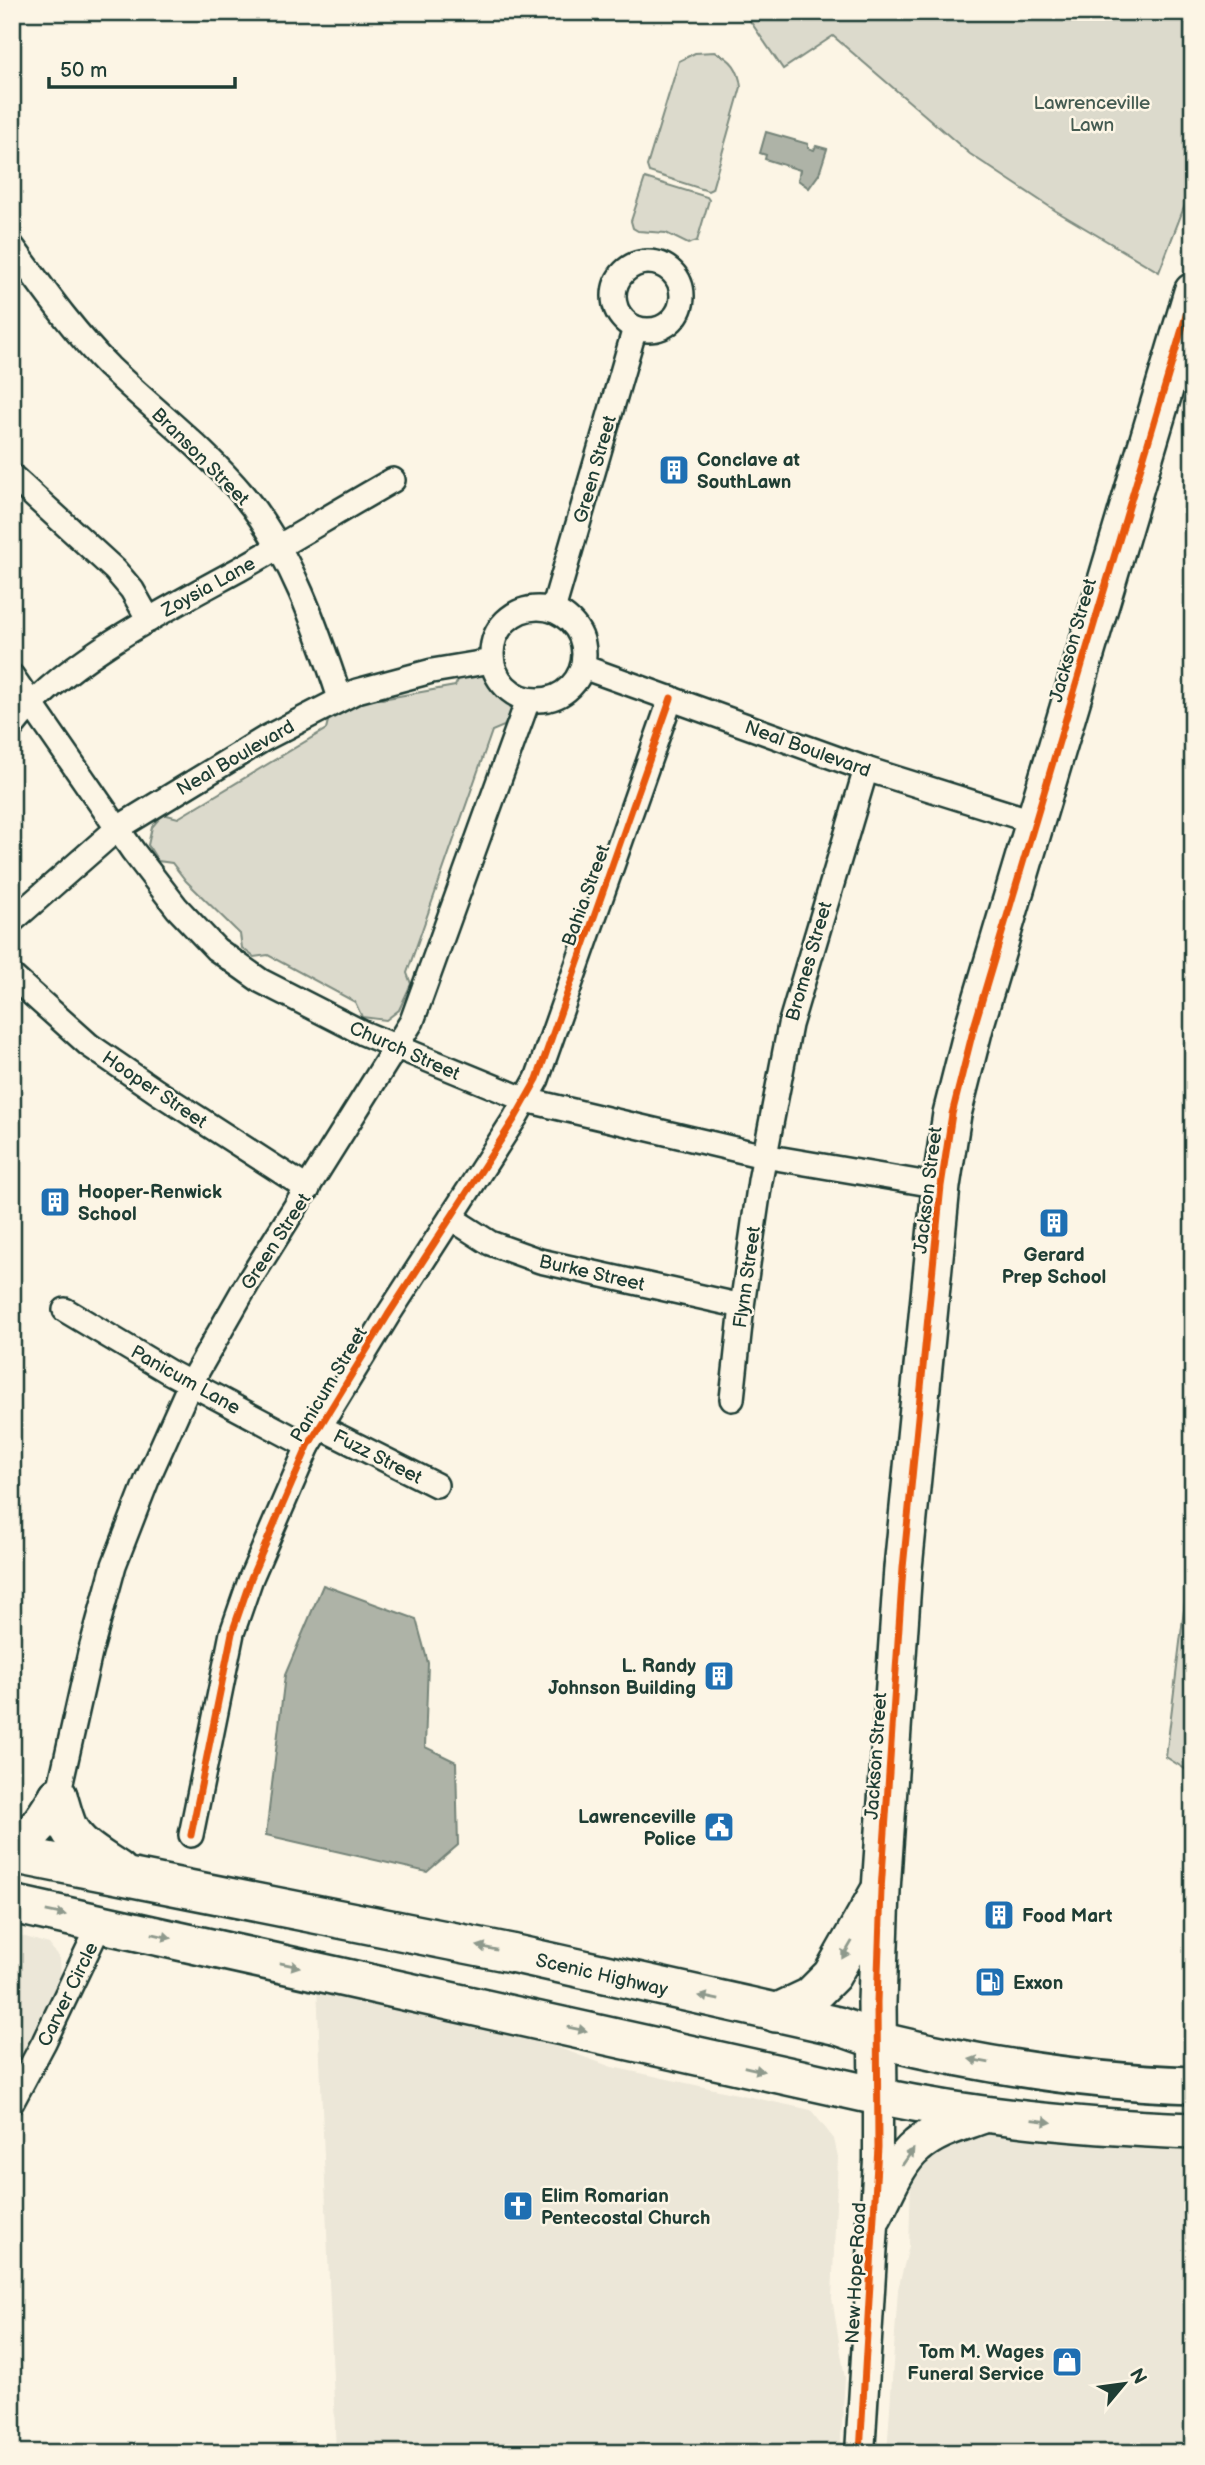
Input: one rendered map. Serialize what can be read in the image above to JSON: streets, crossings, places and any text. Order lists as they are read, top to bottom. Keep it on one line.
{"streets":{"highway":["Jackson Street","Scenic Highway"],"street":["Branson Street","Green Street","Zoysia Lane","Neal Boulevard","Bahia Street","Bromes Street","Church Street","Hooper Street","Burke Street","Flynn Street","Panicum Lane","Panicum Street","Fuzz Street","Carver Circle","New Hope Road"]},"crossings":[["Branson Street","Zoysia Lane"],["Branson Street","Neal Boulevard"],["Green Street","Neal Boulevard"],["Green Street","Church Street"],["Green Street","Hooper Street"],["Green Street","Panicum Lane"],["Zoysia Lane","Church Street"],["Jackson Street","Neal Boulevard"],["Jackson Street","Church Street"],["Jackson Street","Scenic Highway"],["Jackson Street","New Hope Road"],["Neal Boulevard","Bahia Street"],["Neal Boulevard","Bromes Street"],["Neal Boulevard","Church Street"],["Bahia Street","Church Street"],["Bahia Street","Panicum Street"],["Bromes Street","Church Street"],["Bromes Street","Flynn Street"],["Church Street","Flynn Street"],["Church Street","Panicum Street"],["Burke Street","Flynn Street"],["Burke Street","Panicum Street"],["Panicum Lane","Panicum Street"],["Panicum Lane","Fuzz Street"],["Panicum Street","Fuzz Street"]],"parks":["Lawrenceville Lawn"],"places":{"building":["Conclave at SouthLawn","Hooper-Renwick School","Gerard Prep School","L. Randy Johnson Building","Food Mart"],"public building":["Lawrenceville Police"],"fuel station":["Exxon"],"church":["Elim Romarian Pentecostal Church"],"shop":["Tom M. Wages Funeral Service"]},"scale_bar":"50 m","north":"top right"}
